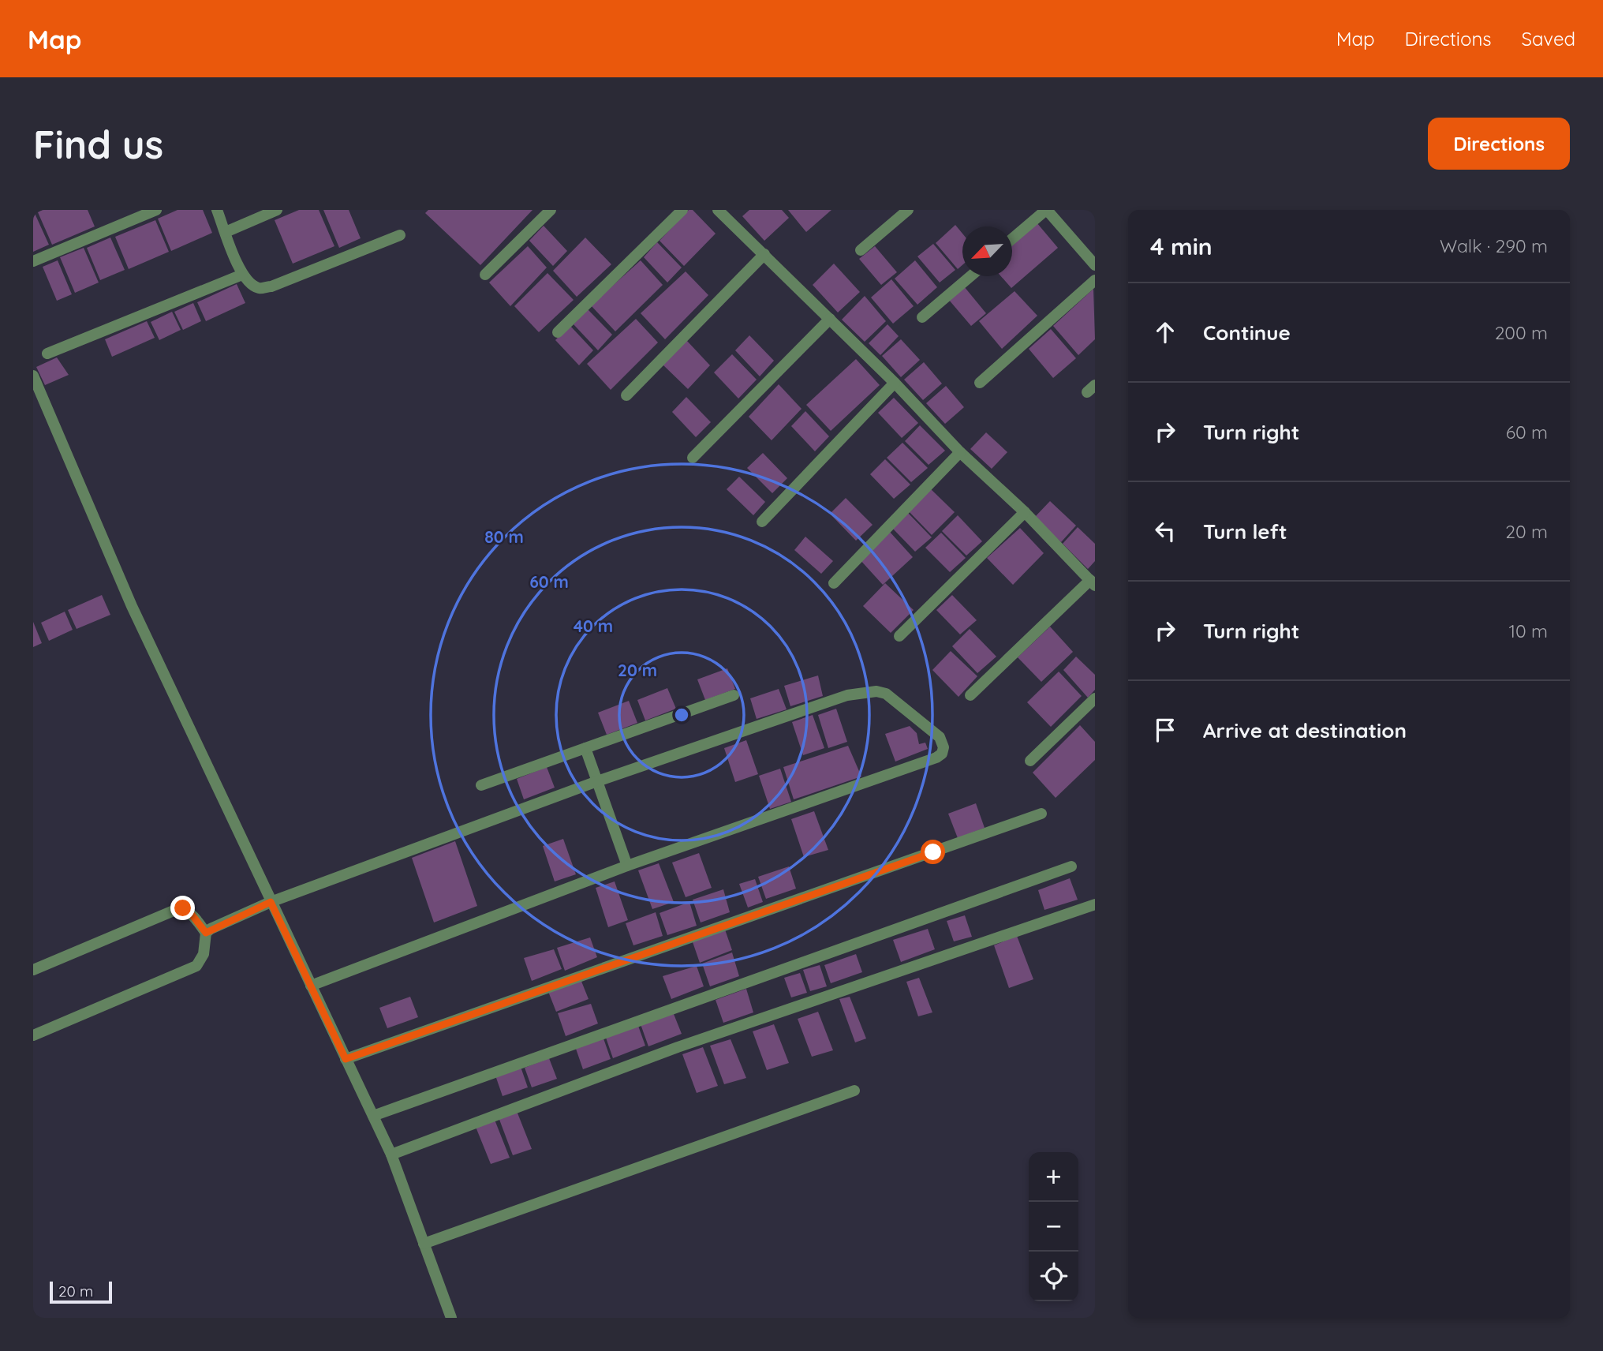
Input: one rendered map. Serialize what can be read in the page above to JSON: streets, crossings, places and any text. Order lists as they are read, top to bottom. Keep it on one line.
{"scale_bar":"20 m","north":"bottom left","page":{"header":"Map","nav":["Map","Directions","Saved"],"buttons":"Directions","title":"Find us","heading":["4 min","Walk · 290 m"],"list":[["Continue","200 m"],["Turn right","60 m"],["Turn left","20 m"],["Turn right","10 m"],"Arrive at destination"],"map_buttons":["+","−"],"scale":"20 m"},"rings":["80 m","60 m","40 m","20 m"]}
